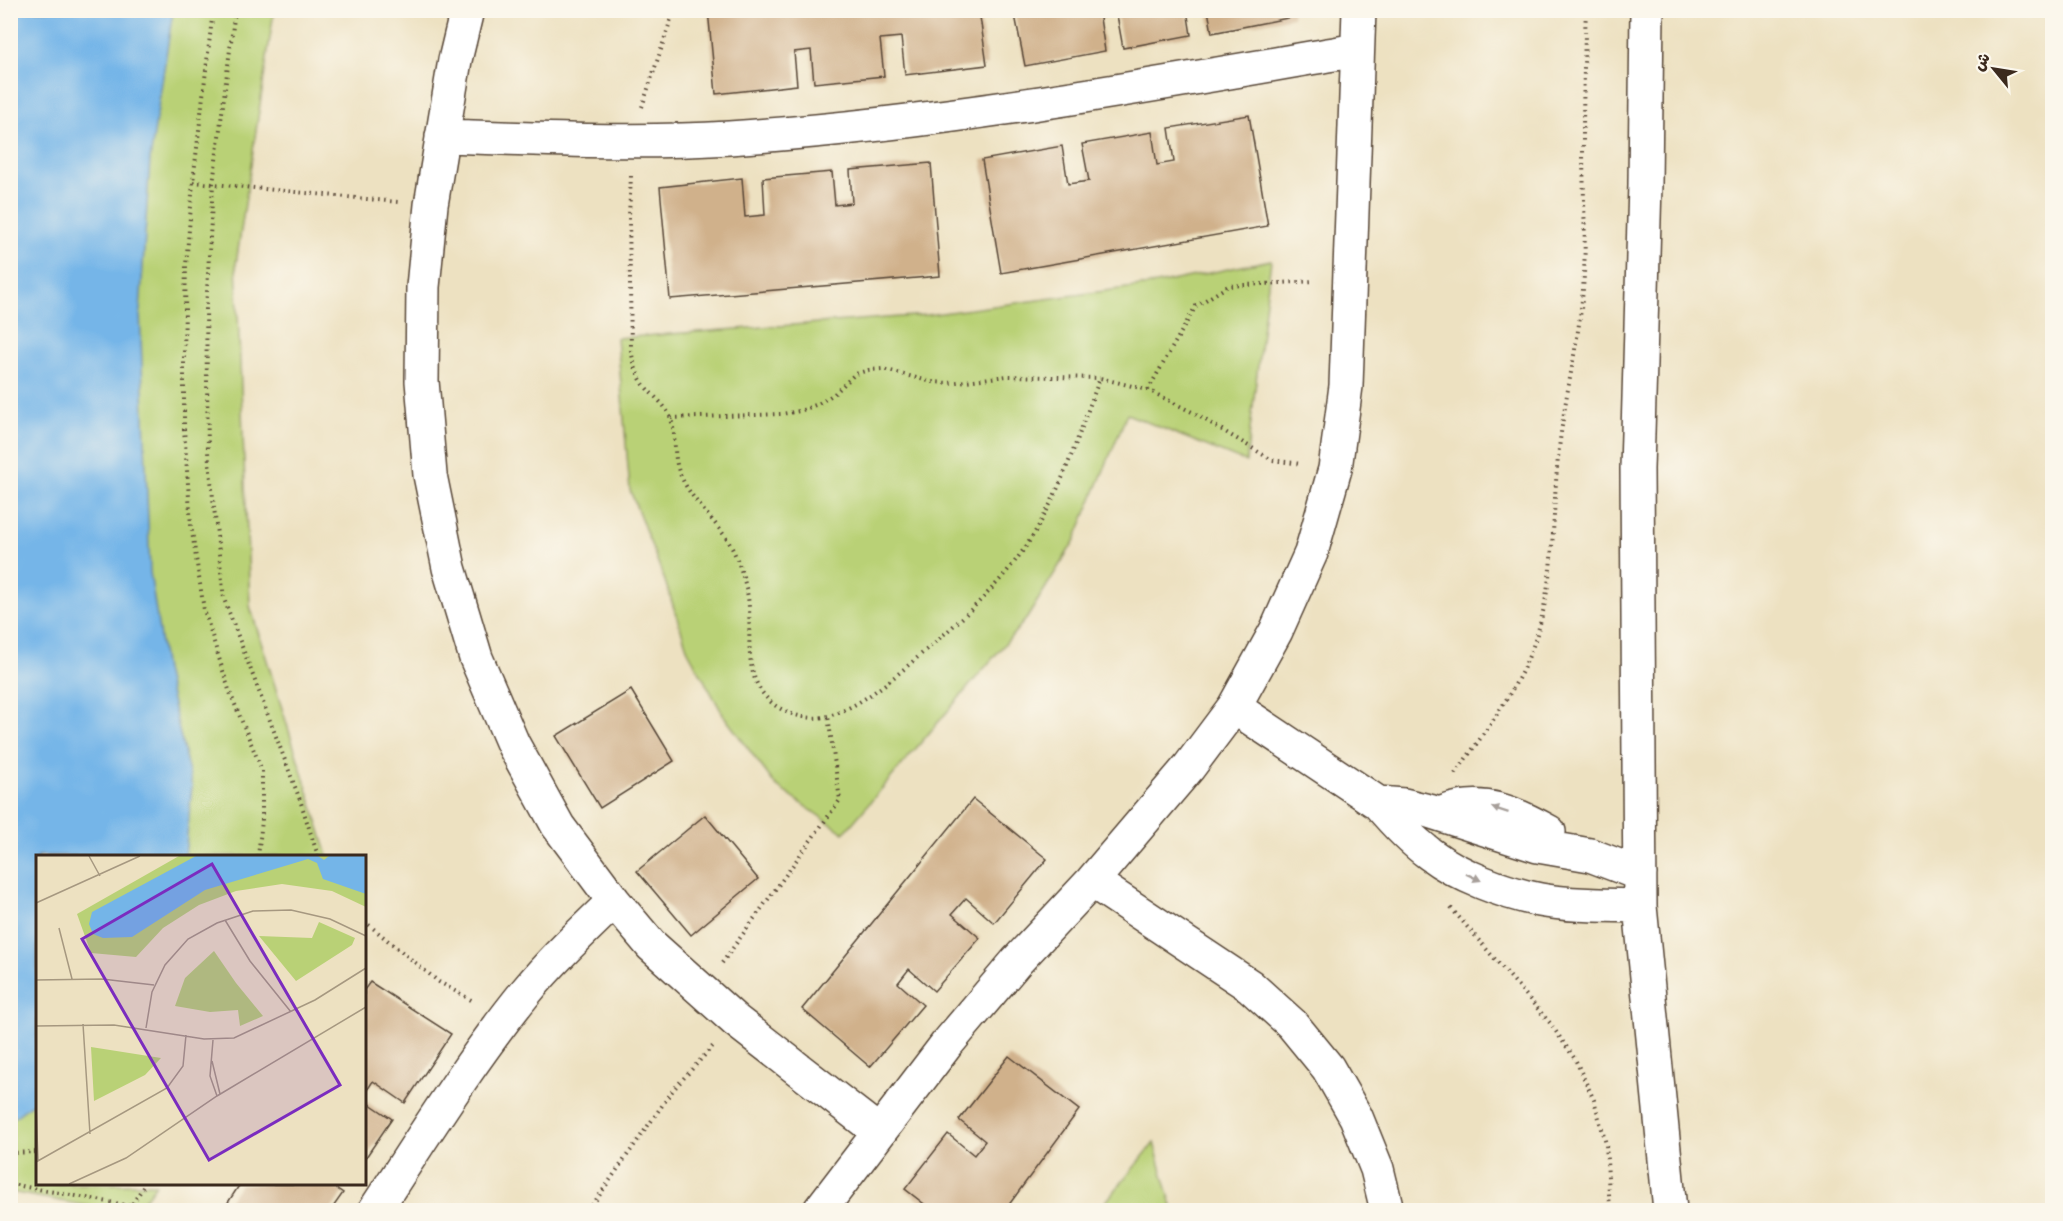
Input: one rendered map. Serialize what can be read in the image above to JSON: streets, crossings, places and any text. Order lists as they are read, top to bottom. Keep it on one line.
{"north":"top left"}
